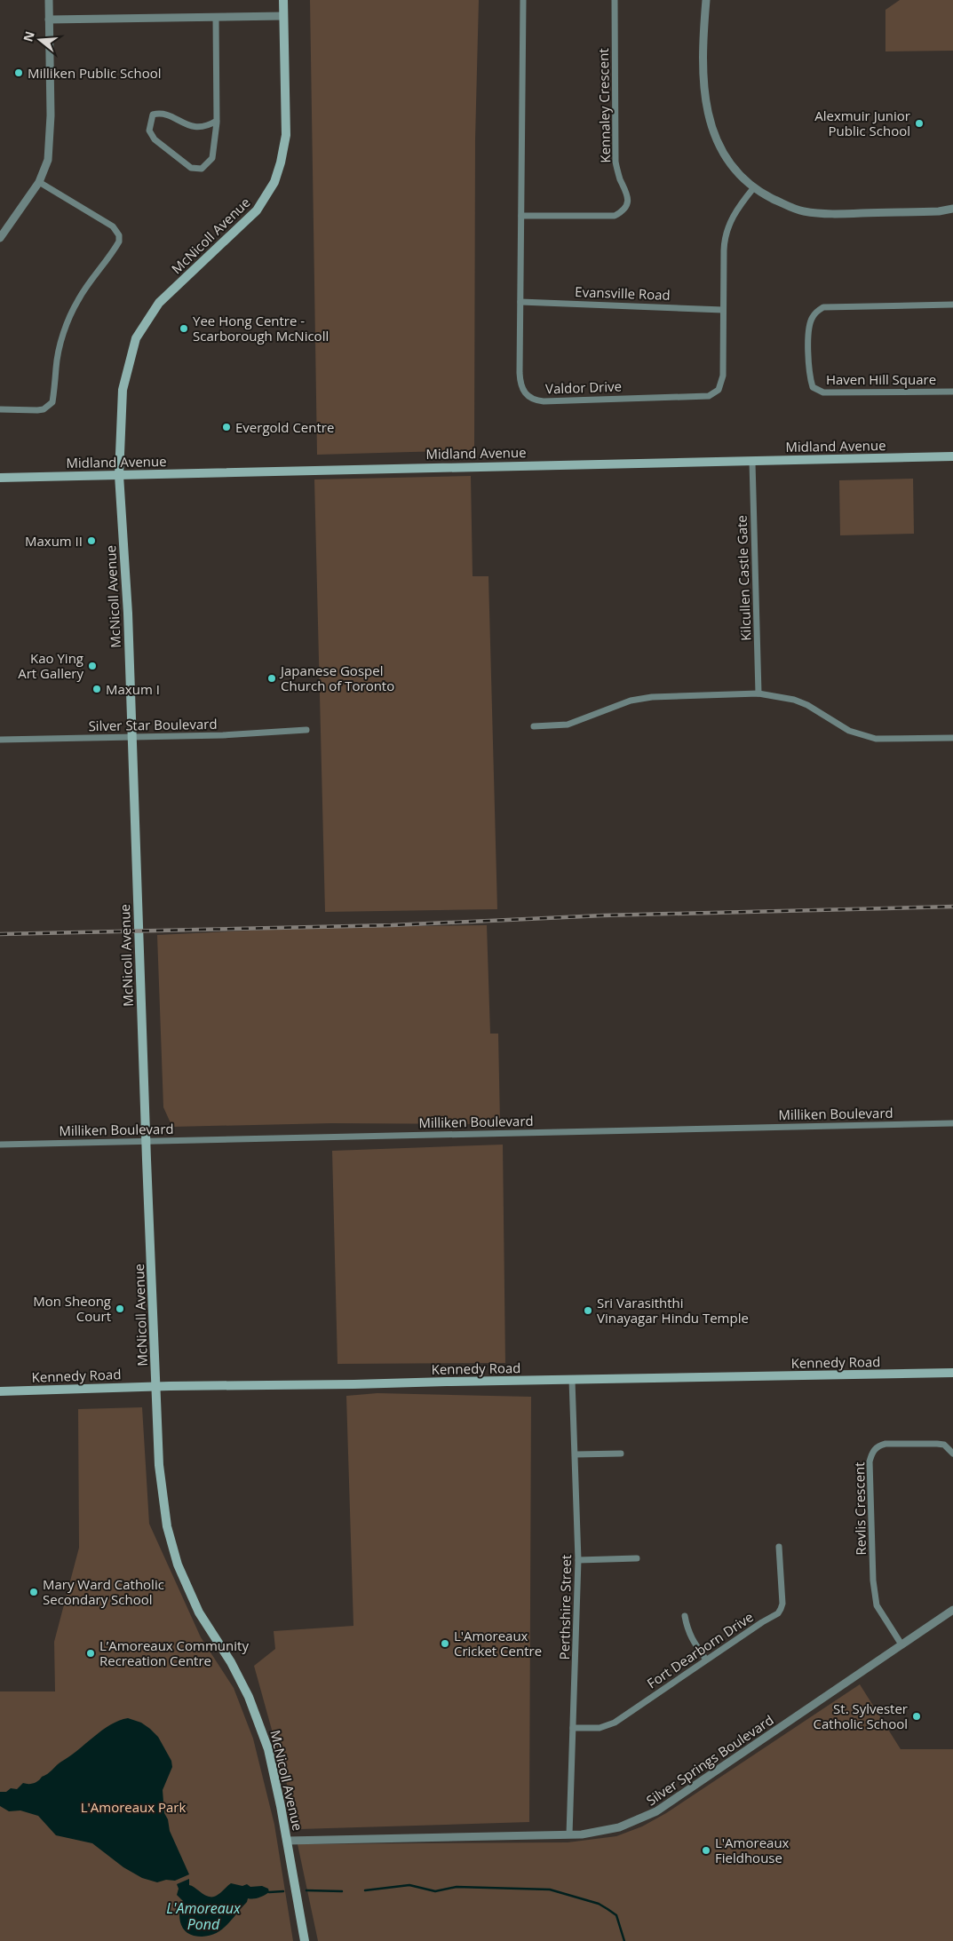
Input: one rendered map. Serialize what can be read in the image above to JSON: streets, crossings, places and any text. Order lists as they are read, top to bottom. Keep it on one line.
{"streets":{"main road":["McNicoll Avenue","Midland Avenue","Kennedy Road"],"street":["Kennaley Crescent","Evansville Road","Haven Hill Square","Valdor Drive","Kilcullen Castle Gate","Silver Star Boulevard","Milliken Boulevard","Revlis Crescent","Perthshire Street","Fort Dearborn Drive","Silver Springs Boulevard"]},"crossings":[["Kennaley Crescent","Valdor Drive"],["McNicoll Avenue","Midland Avenue"],["McNicoll Avenue","Silver Star Boulevard"],["McNicoll Avenue","Milliken Boulevard"],["McNicoll Avenue","Kennedy Road"],["McNicoll Avenue","Silver Springs Boulevard"],["Evansville Road","Valdor Drive"],["Midland Avenue","Kilcullen Castle Gate"],["Kennedy Road","Perthshire Street"],["Revlis Crescent","Silver Springs Boulevard"],["Perthshire Street","Fort Dearborn Drive"],["Perthshire Street","Silver Springs Boulevard"]],"water":["L'Amoreaux Pond"],"parks":["L'Amoreaux Park"],"places":["Milliken Public School","Alexmuir Junior Public School","Yee Hong Centre - Scarborough McNicoll","Evergold Centre","Maxum II","Kao Ying Art Gallery","Japanese Gospel Church of Toronto","Maxum I","Mon Sheong Court","Sri Varasiththi Vinayagar Hindu Temple","Mary Ward Catholic Secondary School","L'Amoreaux Cricket Centre","L’Amoreaux Community Recreation Centre","St. Sylvester Catholic School","L'Amoreaux Fieldhouse"],"north":"left"}
